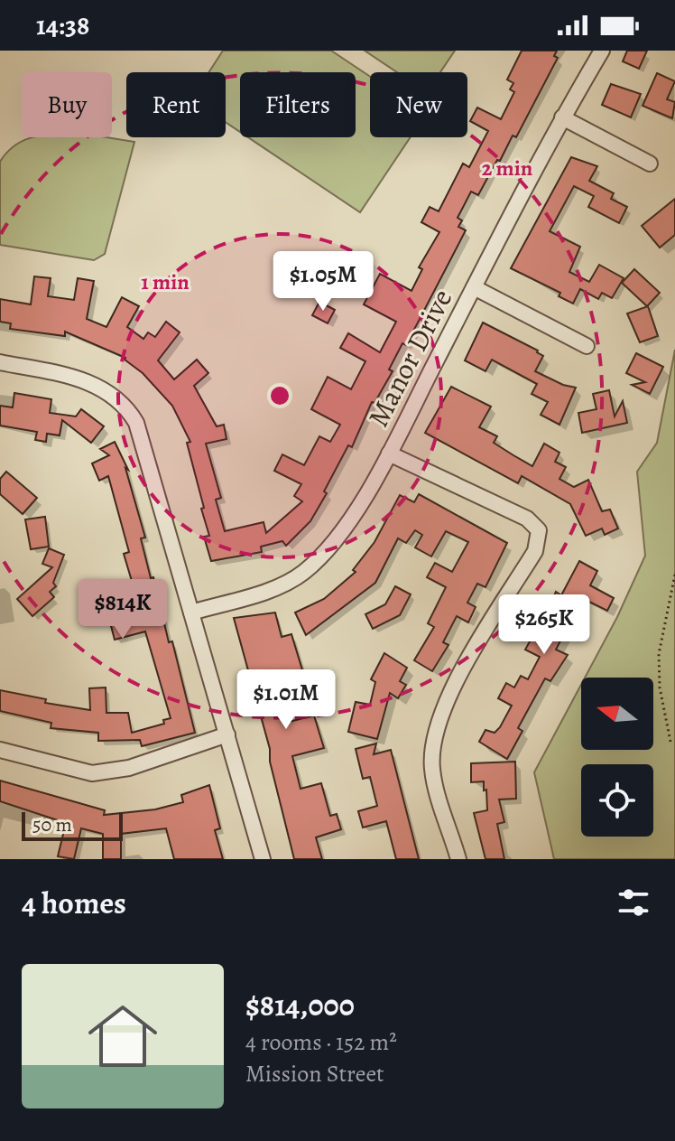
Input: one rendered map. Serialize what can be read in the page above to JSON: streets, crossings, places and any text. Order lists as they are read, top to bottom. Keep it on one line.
{"streets":{"street":["Manor Drive"]},"scale_bar":"50 m","north":"left","page":{"status":"14:38","chip":["Buy","Rent","Filters","New"],"price":["$1.05M","$814K","$265K","$1.01M"],"scale":"50 m","heading":"4 homes","list":[{"name":"$814,000","note":"4 rooms · 152 m² · Mission Street"}]},"rings":["2 min","1 min"]}
